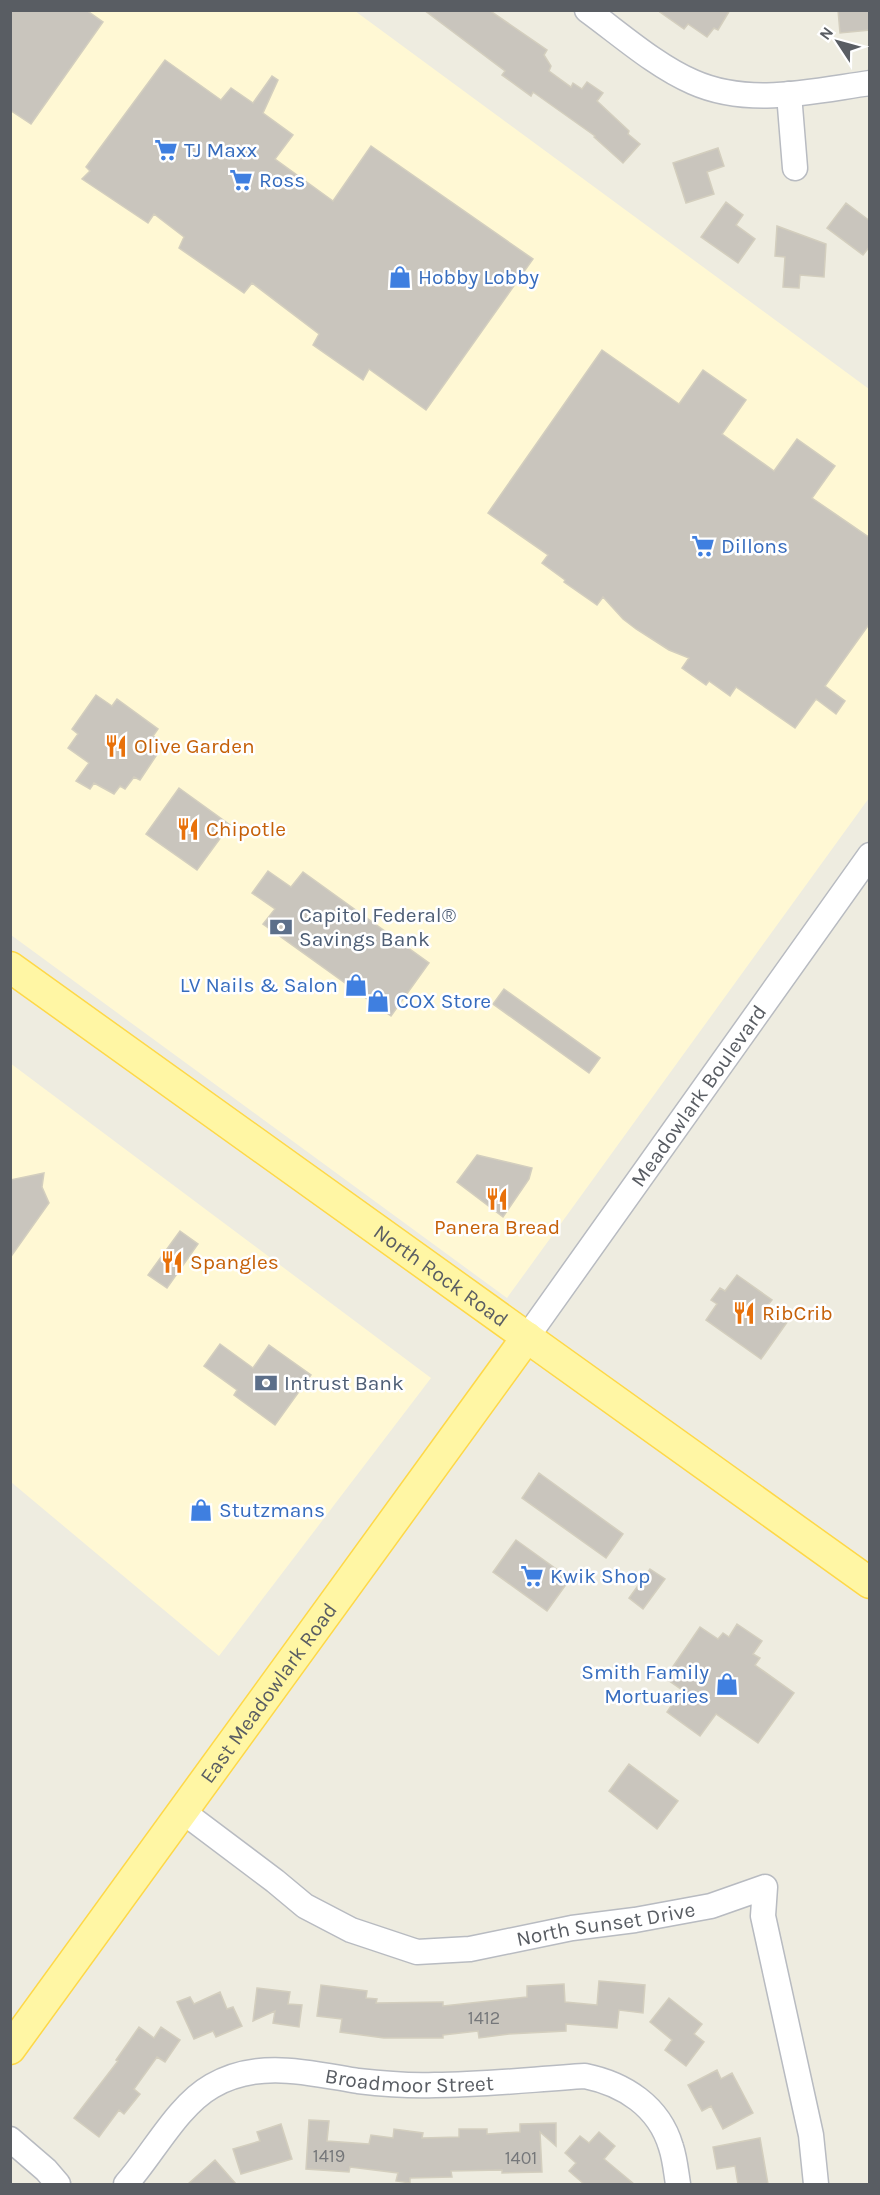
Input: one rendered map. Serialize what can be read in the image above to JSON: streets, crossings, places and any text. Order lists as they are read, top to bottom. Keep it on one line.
{"streets":{"main road":["North Rock Road","East Meadowlark Road"],"street":["Meadowlark Boulevard","North Sunset Drive","Broadmoor Street"]},"crossings":[["Meadowlark Boulevard","North Rock Road"],["Meadowlark Boulevard","East Meadowlark Road"],["North Rock Road","East Meadowlark Road"],["East Meadowlark Road","North Sunset Drive"]],"places":{"supermarket":["TJ Maxx","Ross","Dillons","Kwik Shop"],"shop":["Hobby Lobby","LV Nails & Salon","COX Store","Stutzmans","Smith Family Mortuaries"],"restaurant":["Olive Garden","Chipotle","Panera Bread","Spangles","RibCrib"],"bank":["Capitol Federal® Savings Bank","Intrust Bank"]},"house_numbers":["1412","1419","1401"],"north":"top left"}
